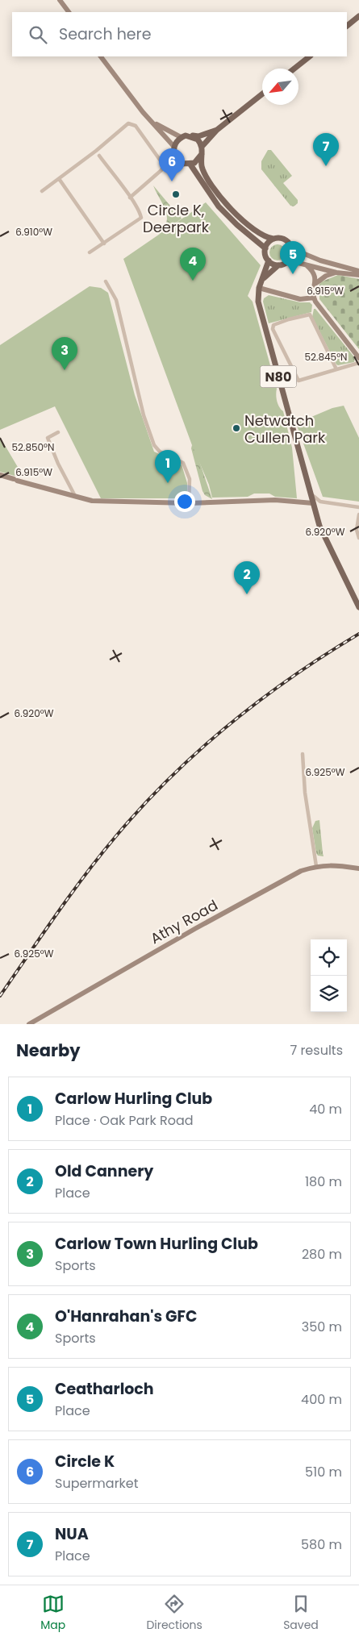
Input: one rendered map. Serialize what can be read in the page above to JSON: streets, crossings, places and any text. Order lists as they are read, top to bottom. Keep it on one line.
{"streets":{"main road":["N80","Athy Road"]},"places":["Circle K, Deerpark","Netwatch Cullen Park"],"north":"bottom left","page":{"search":"Search here","pins":["7","6","5","4","3","1","2"],"heading":["Nearby","7 results"],"list":[{"mark":"1","name":"Carlow Hurling Club","note":"Place · Oak Park Road","value":"40 m"},{"mark":"2","name":"Old Cannery","note":"Place","value":"180 m"},{"mark":"3","name":"Carlow Town Hurling Club","note":"Sports","value":"280 m"},{"mark":"4","name":"O'Hanrahan's GFC","note":"Sports","value":"350 m"},{"mark":"5","name":"Ceatharloch","note":"Place","value":"400 m"},{"mark":"6","name":"Circle K","note":"Supermarket","value":"510 m"},{"mark":"7","name":"NUA","note":"Place","value":"580 m"}],"nav":["Map","Directions","Saved"]},"coordinates":["6.910°W","6.915°W","52.845°N","52.850°N","6.920°W","6.925°W"]}
